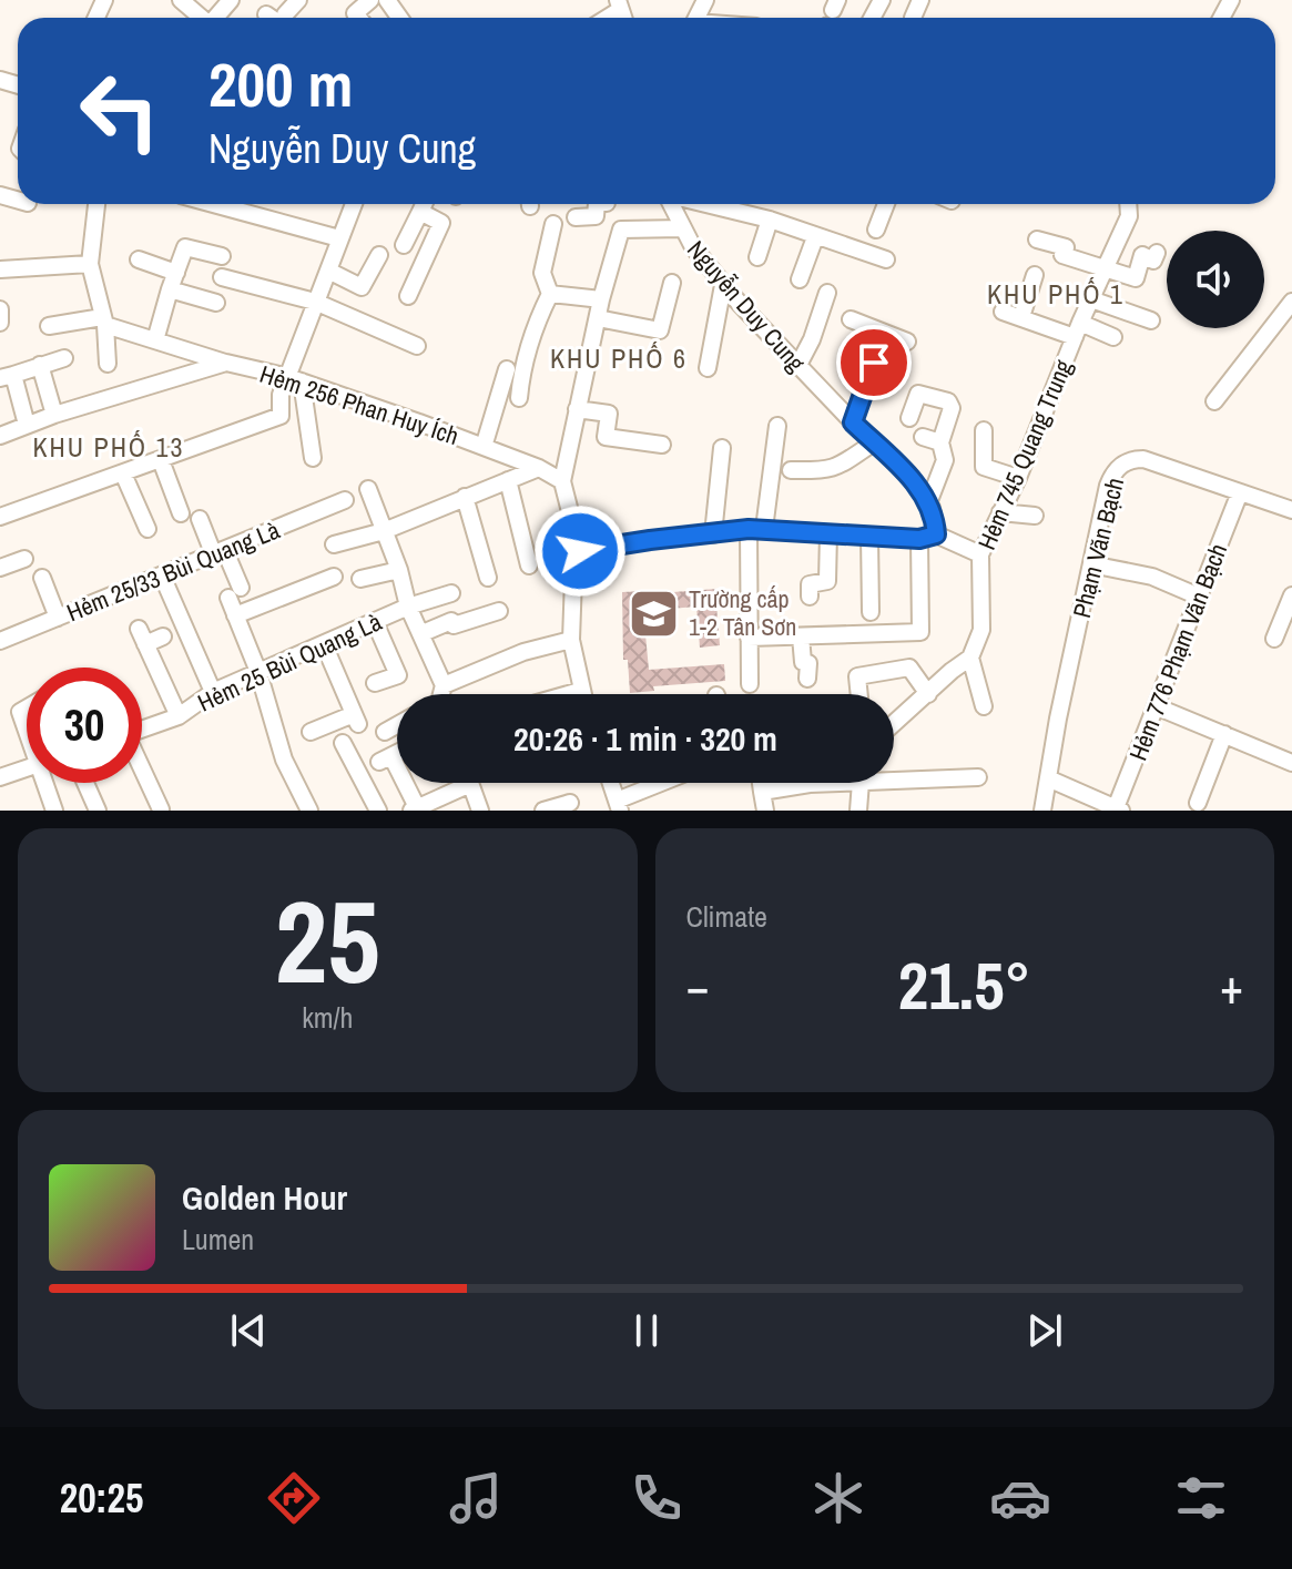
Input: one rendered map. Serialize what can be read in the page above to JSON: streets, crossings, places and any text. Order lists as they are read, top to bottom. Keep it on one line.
{"streets":{"street":["Nguyễn Duy Cung","Hẻm 256 Phan Huy Ích","Hẻm 745 Quang Trung","Phạm Văn Bạch","Hẻm 25/33 Bùi Quang Là","Hẻm 776 Phạm Văn Bạch","Hẻm 25 Bùi Quang Là"]},"crossings":[["Phạm Văn Bạch","Hẻm 776 Phạm Văn Bạch"]],"districts":["KHU PHỐ 1","KHU PHỐ 6","KHU PHỐ 13"],"places":{"school or university":["Trường cấp 1-2 Tân Sơn"]},"page":{"turn":["200 m","Nguyễn Duy Cung"],"limit":"30","trip":"20:26 · 1 min · 320 m","tile":[["25","km/h"],"Climate"],"heat":["−","21.5°","+"],"song":["Golden Hour","Lumen"],"tabs":"20:25"}}
